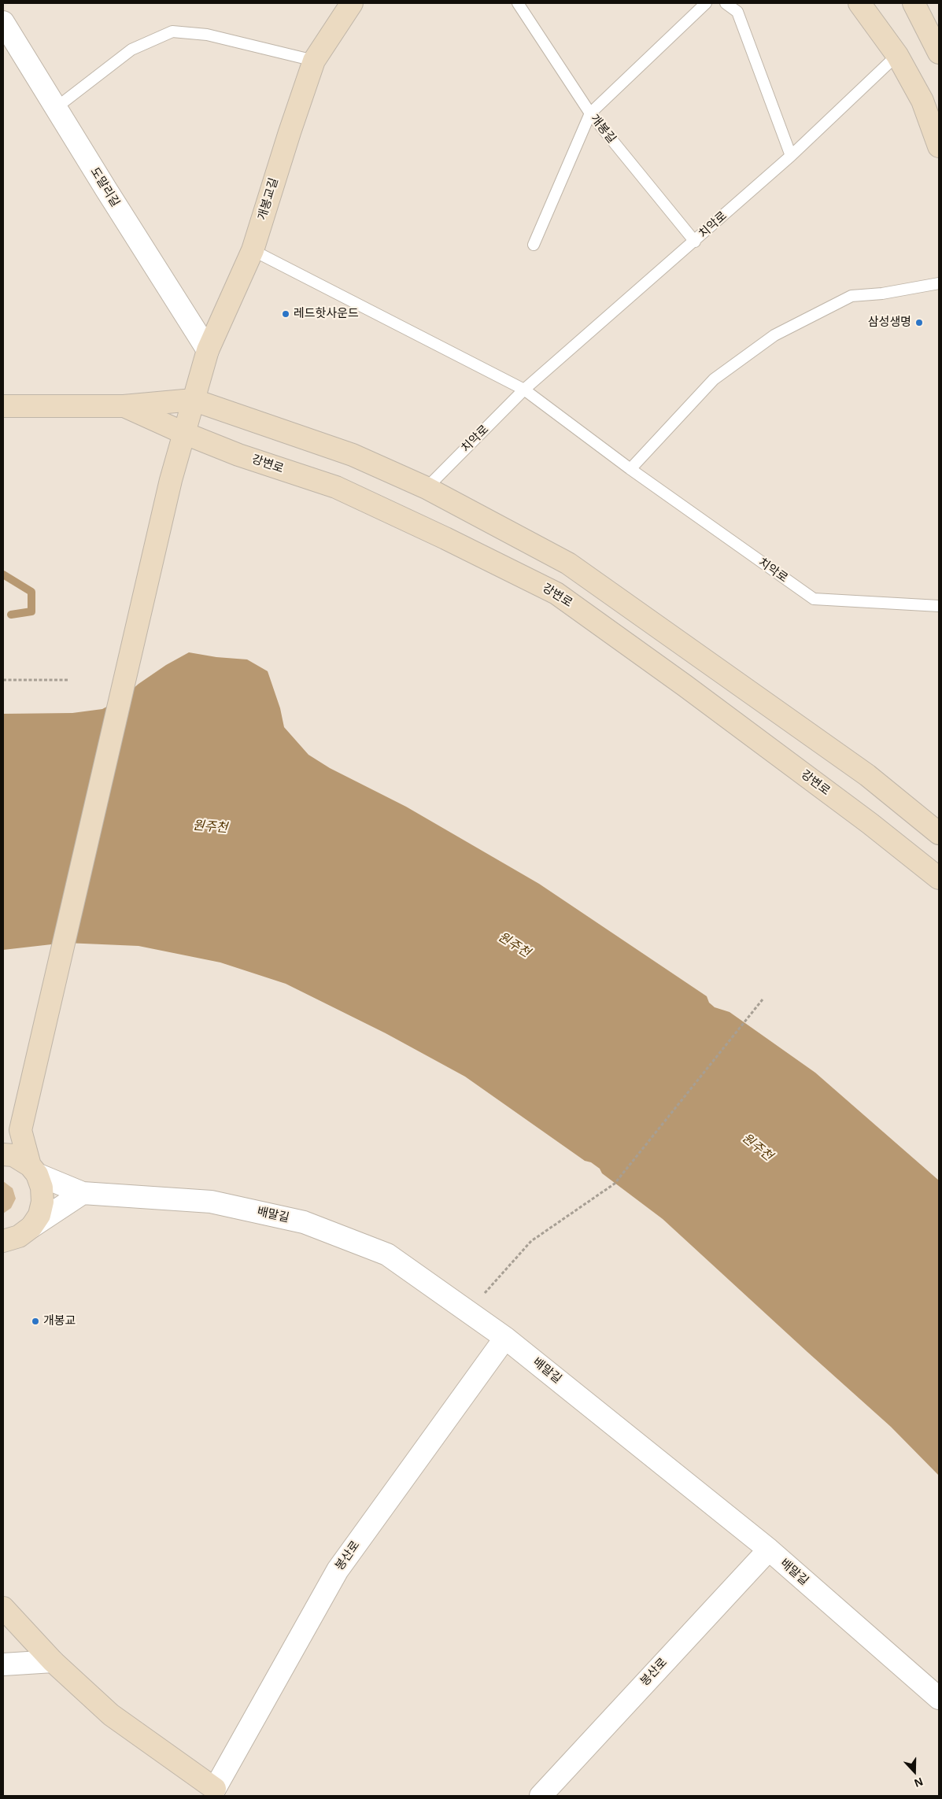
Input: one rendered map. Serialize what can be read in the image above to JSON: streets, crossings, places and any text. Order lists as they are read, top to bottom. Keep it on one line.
{"streets":{"street":["도말리길","개봉교길","강변로","배말길","봉산로"],"lane":["개봉길","치악로"]},"crossings":[["개봉길","치악로"],["도말리길","개봉교길"],["개봉교길","강변로"],["치악로","강변로"],["배말길","봉산로"]],"water":["원주천"],"places":["레드핫사운드","삼성생명","개봉교"],"north":"bottom"}
